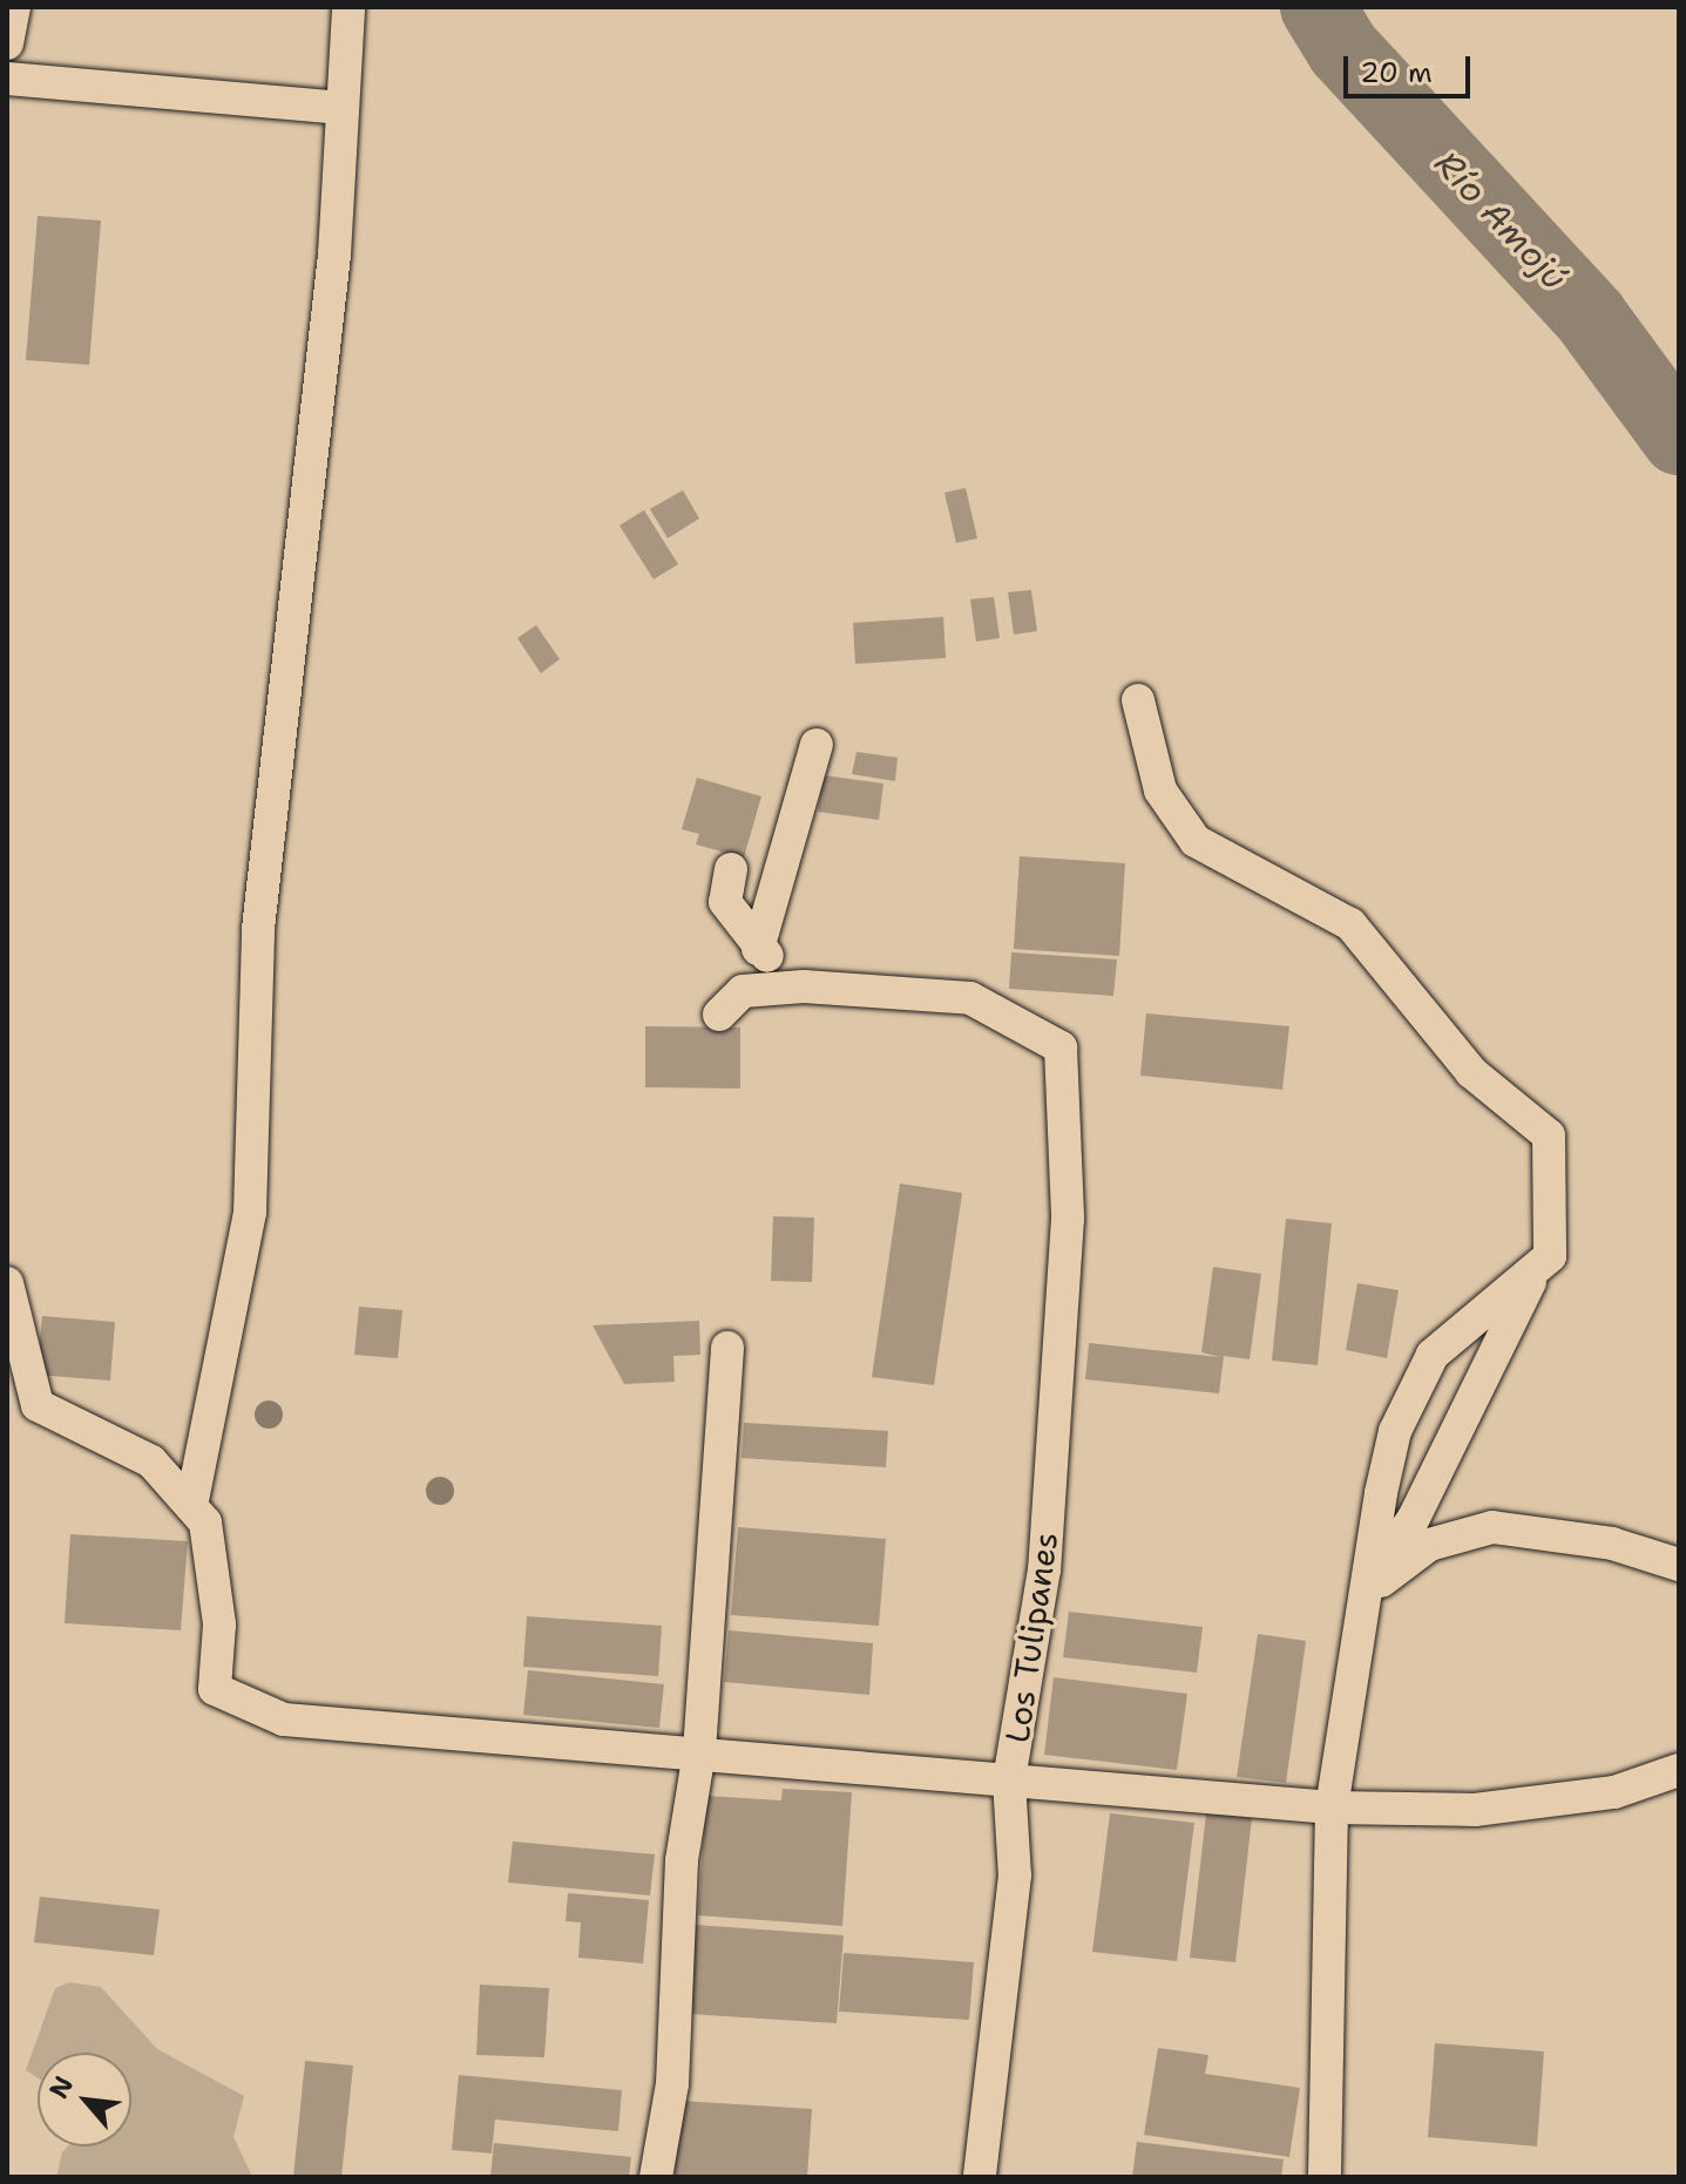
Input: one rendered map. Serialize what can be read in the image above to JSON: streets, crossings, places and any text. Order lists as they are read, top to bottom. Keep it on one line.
{"streets":{"street":["Los Tulipanes"]},"water":["Río Amojú"],"scale_bar":"20 m","north":"top left"}
